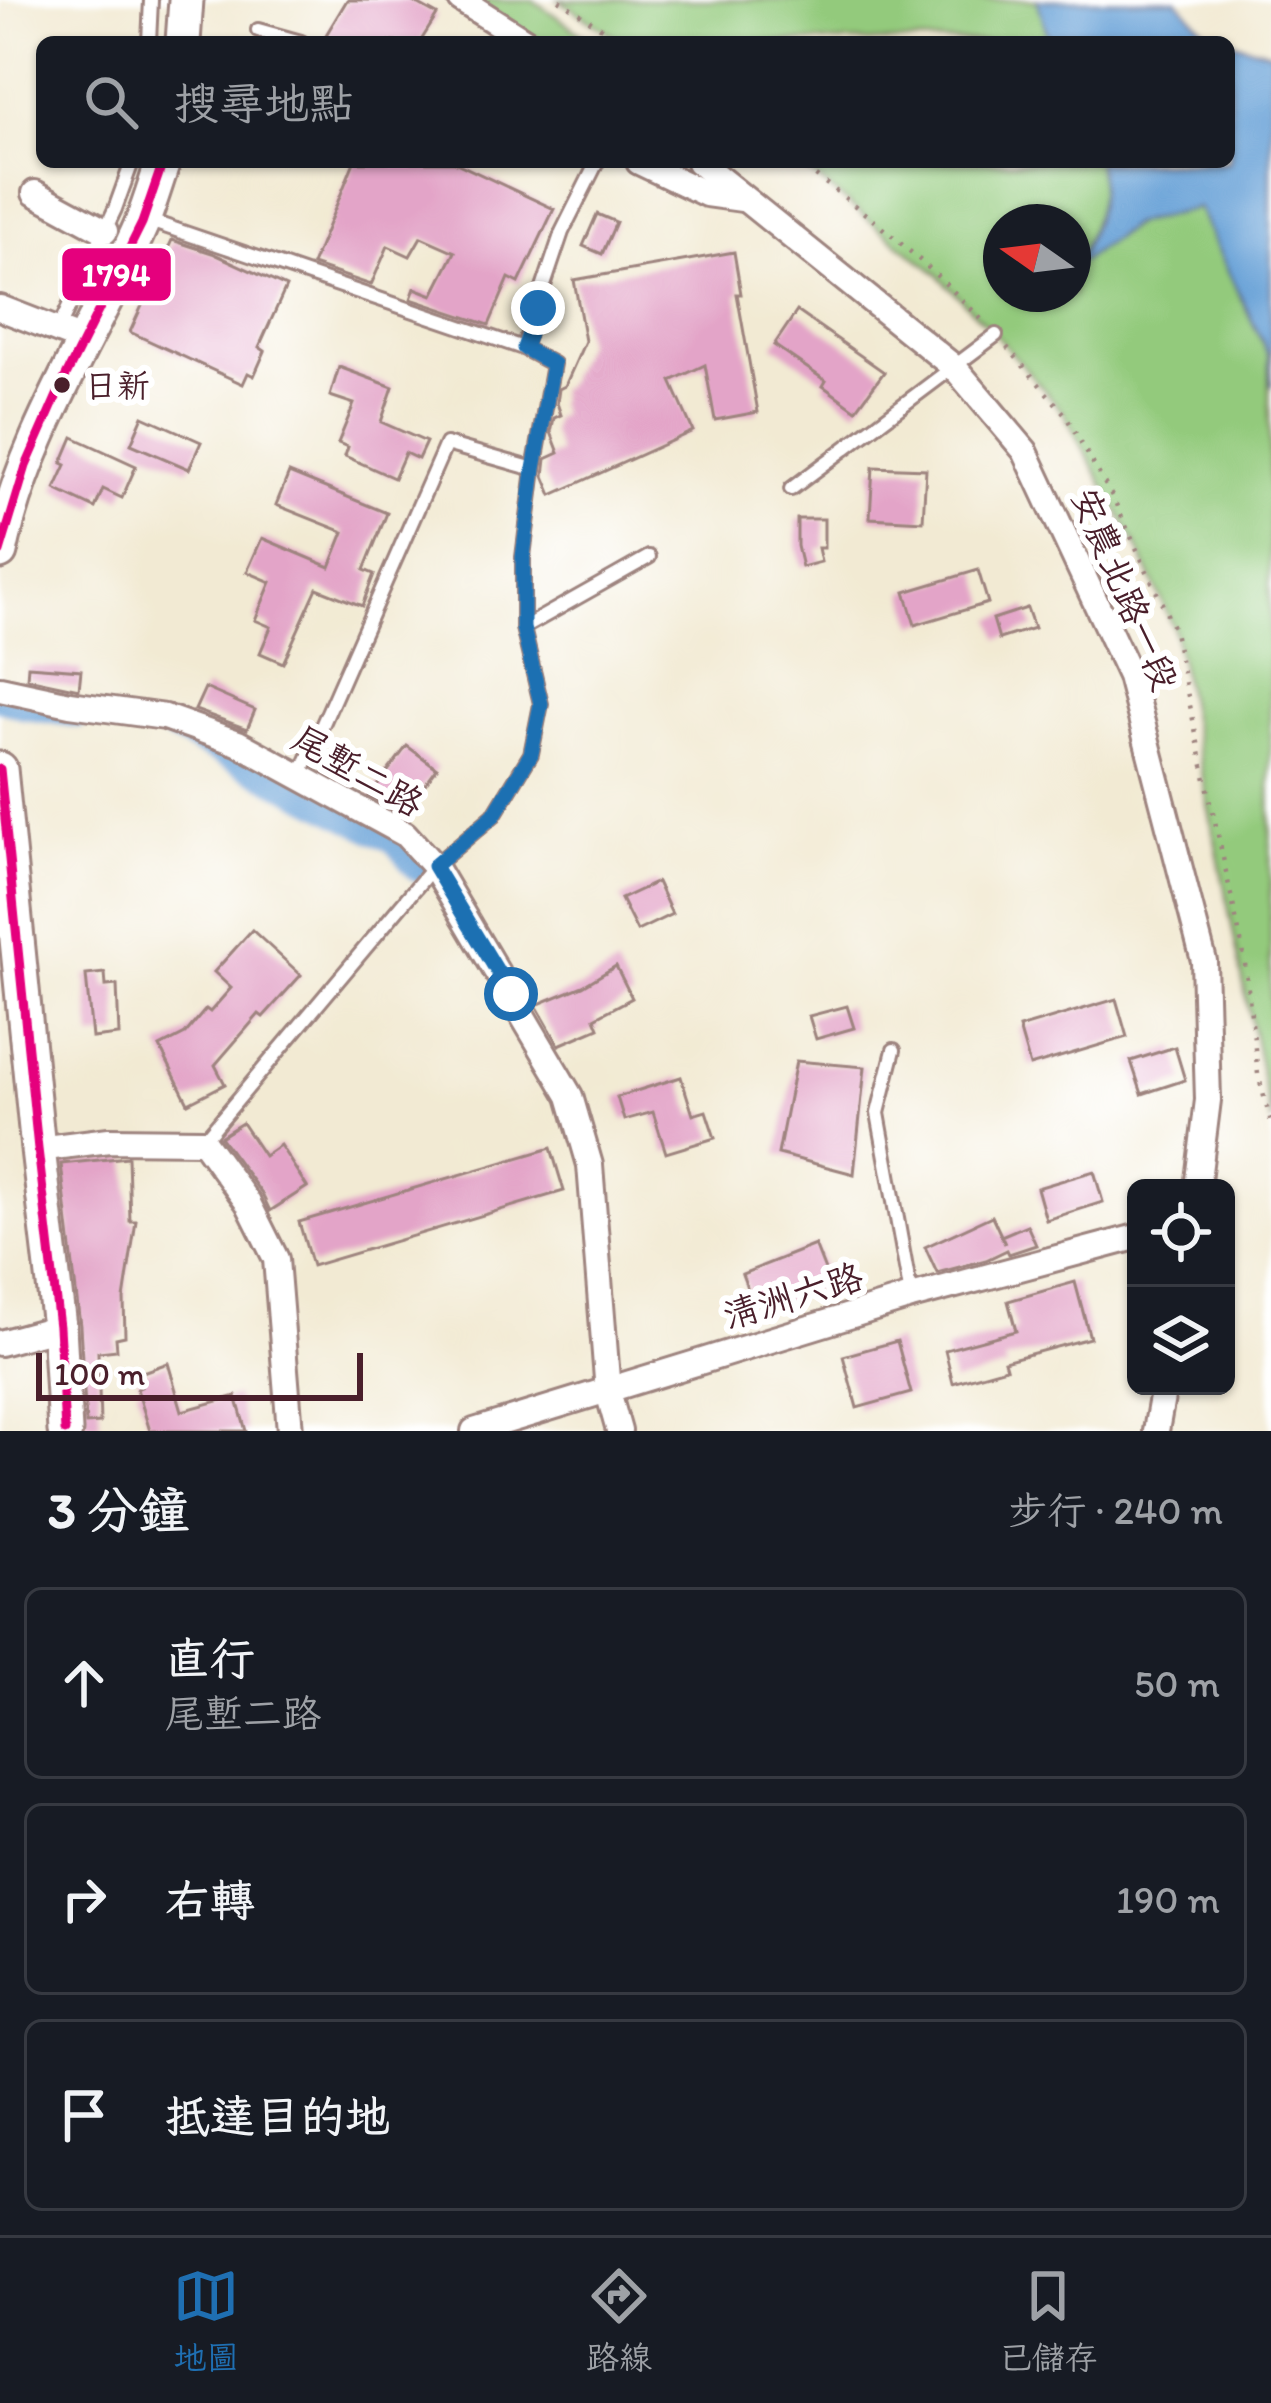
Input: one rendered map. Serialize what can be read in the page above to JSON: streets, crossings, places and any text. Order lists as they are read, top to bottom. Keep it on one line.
{"streets":{"street":["安農北路一段","尾塹二路","清洲六路"]},"crossings":[["尾塹二路","清洲六路"]],"places":["日新"],"lines":["transit line 1794"],"scale_bar":"100 m","north":"left","page":{"search":"搜尋地點","scale":"100 m","heading":["3 分鐘","步行 · 240 m"],"list":[["直行","尾塹二路","50 m"],["右轉","190 m"],"抵達目的地"],"nav":["地圖","路線","已儲存"]}}
